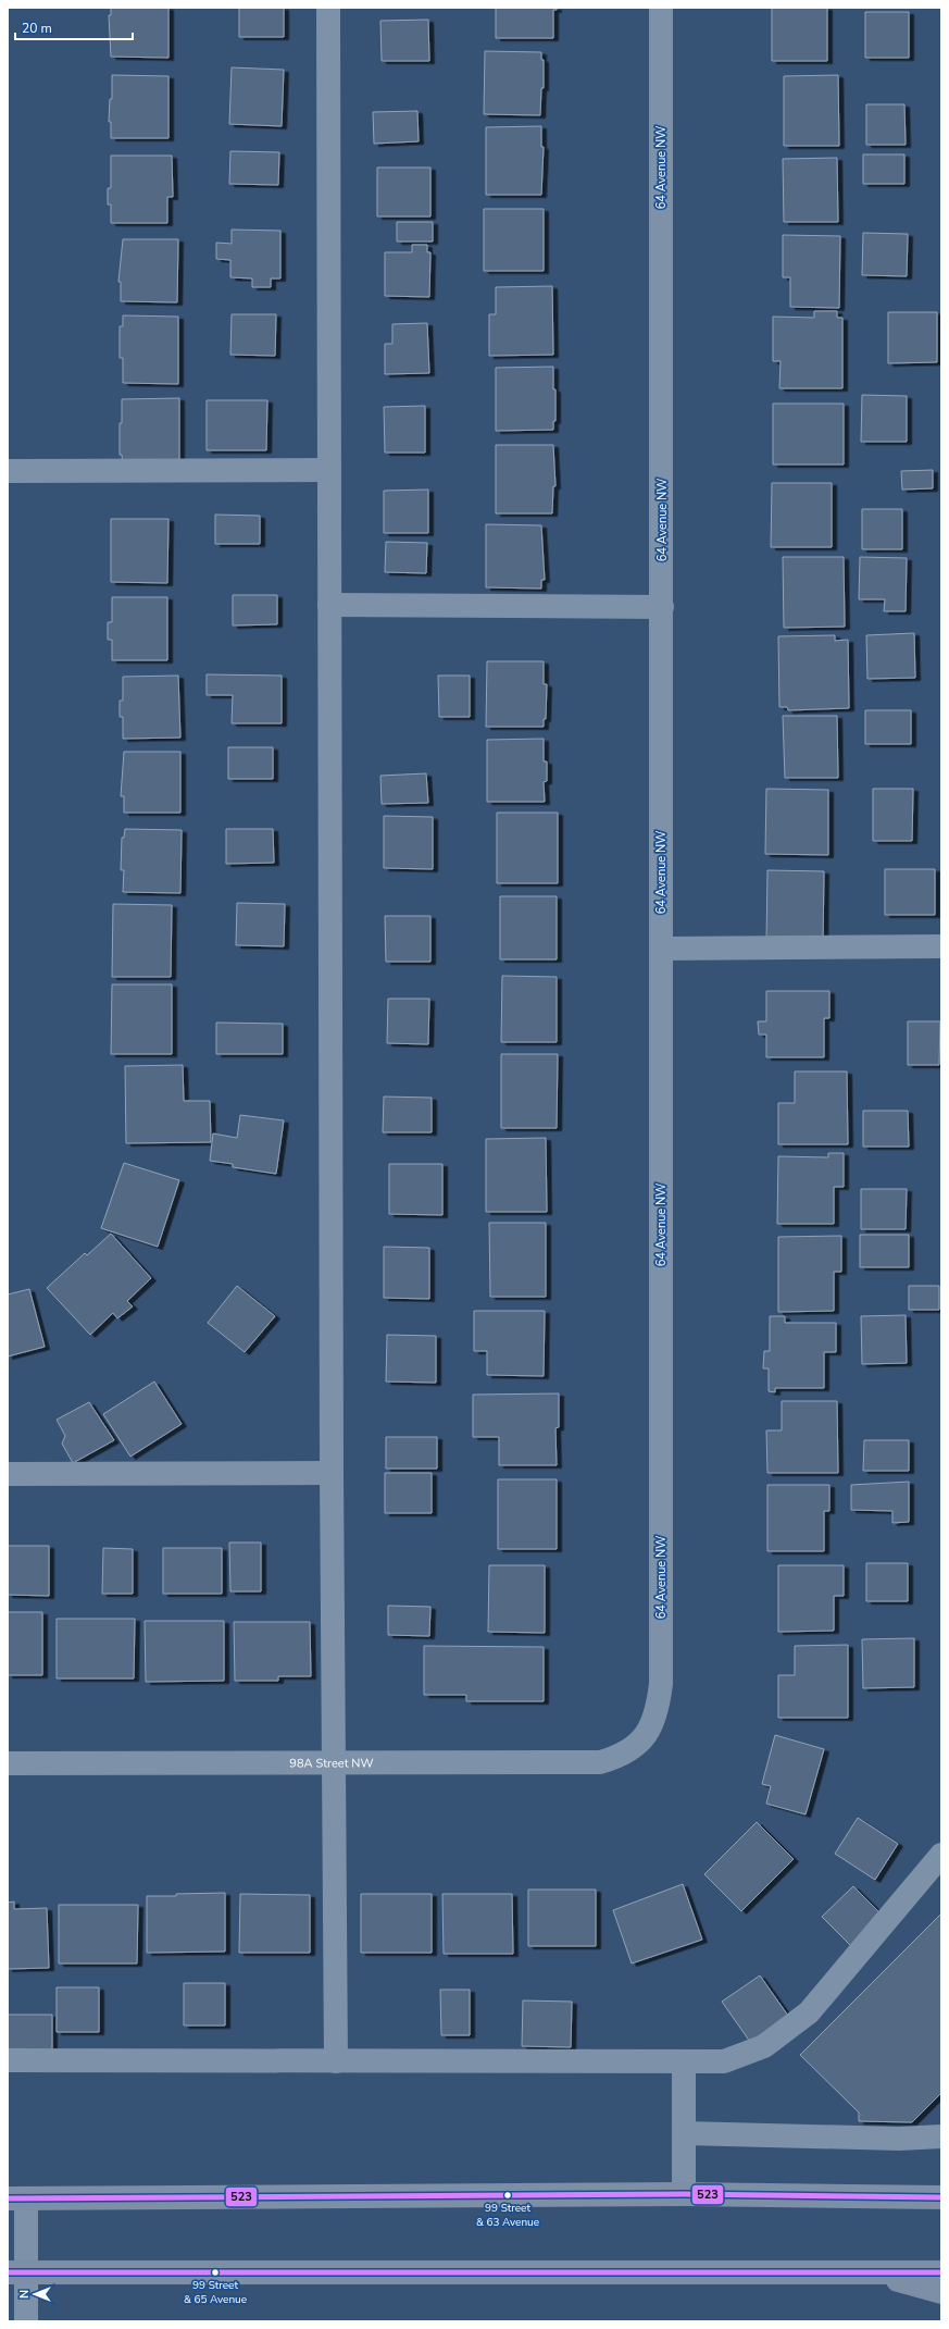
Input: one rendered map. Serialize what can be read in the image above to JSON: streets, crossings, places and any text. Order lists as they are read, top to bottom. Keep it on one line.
{"streets":{"street":["64 Avenue NW","98A Street NW"]},"crossings":[["64 Avenue NW","98A Street NW"]],"places":["99 Street & 63 Avenue","99 Street & 65 Avenue"],"lines":["transit line 523"],"scale_bar":"20 m","north":"left"}
